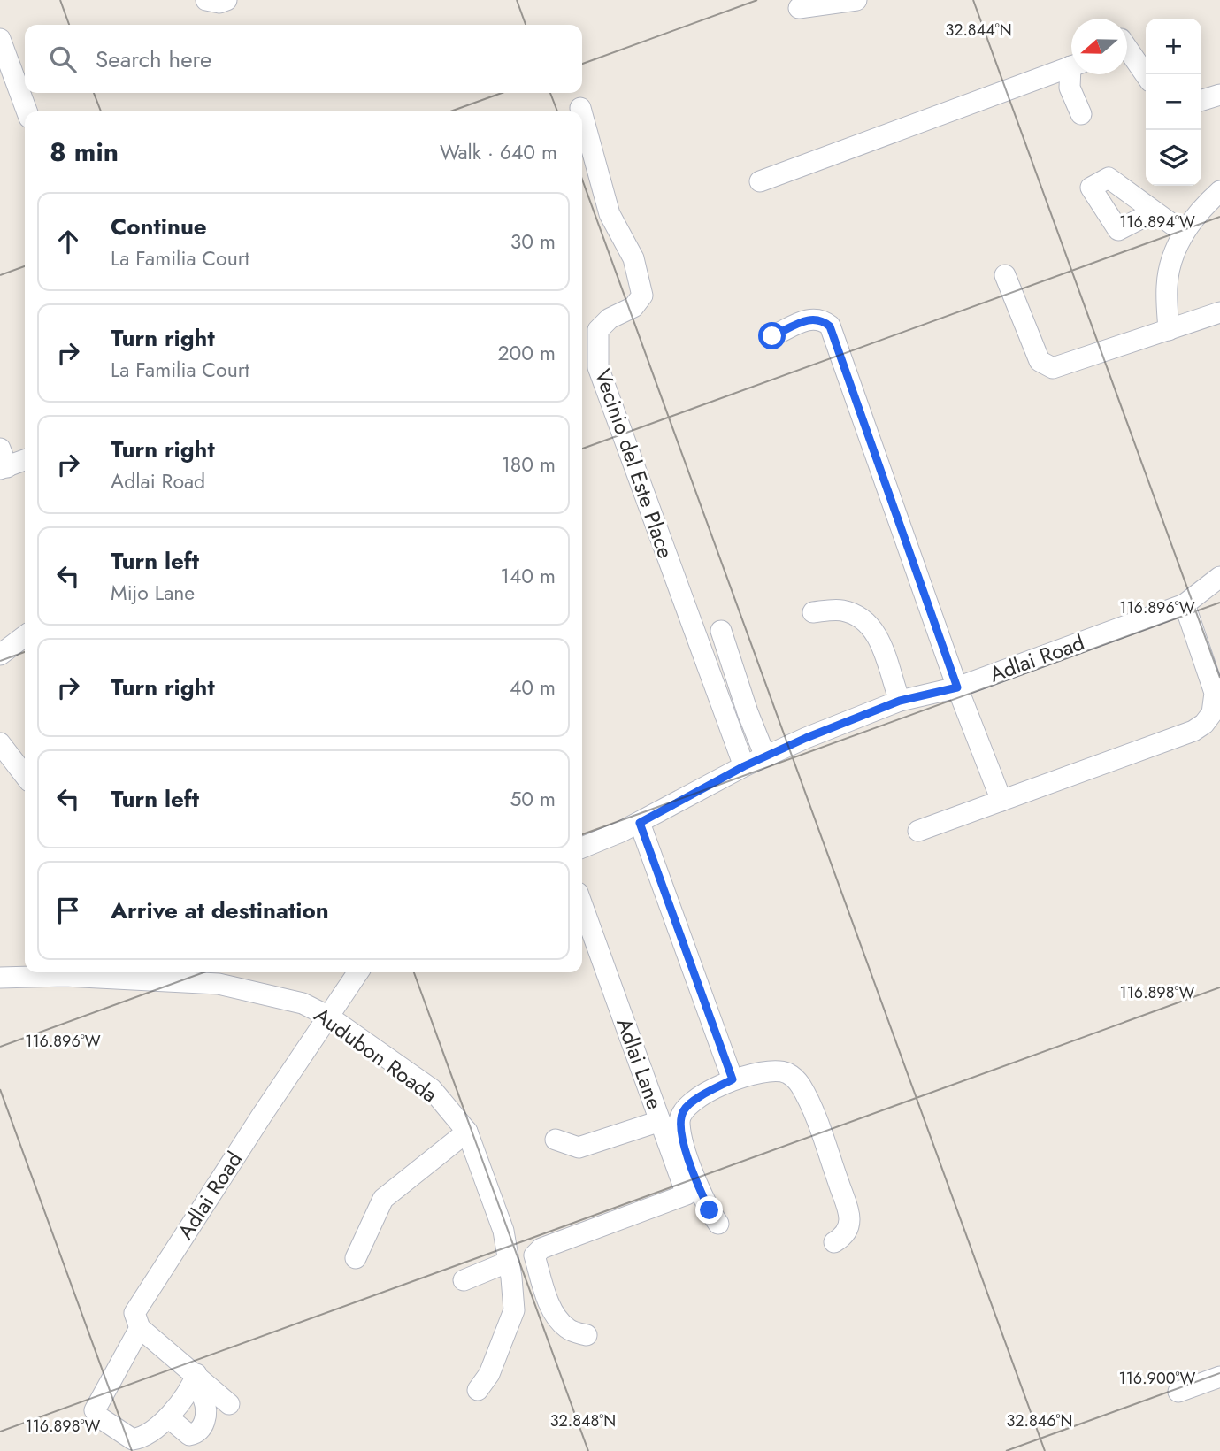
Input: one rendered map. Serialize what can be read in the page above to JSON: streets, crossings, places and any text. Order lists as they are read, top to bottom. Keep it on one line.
{"streets":{"street":["Vecinio del Este Place","Adlai Road","Audubon Roada","Adlai Lane"]},"crossings":[["Vecinio del Este Place","Adlai Road"],["Adlai Road","Audubon Roada"]],"north":"left","page":{"map_buttons":["+","−"],"search":"Search here","heading":["8 min","Walk · 640 m"],"list":[["Continue","La Familia Court","30 m"],["Turn right","La Familia Court","200 m"],["Turn right","Adlai Road","180 m"],["Turn left","Mijo Lane","140 m"],["Turn right","40 m"],["Turn left","50 m"],"Arrive at destination"]},"coordinates":["32.844°N","116.894°W","116.896°W","116.898°W","116.900°W","32.848°N","32.846°N"]}
